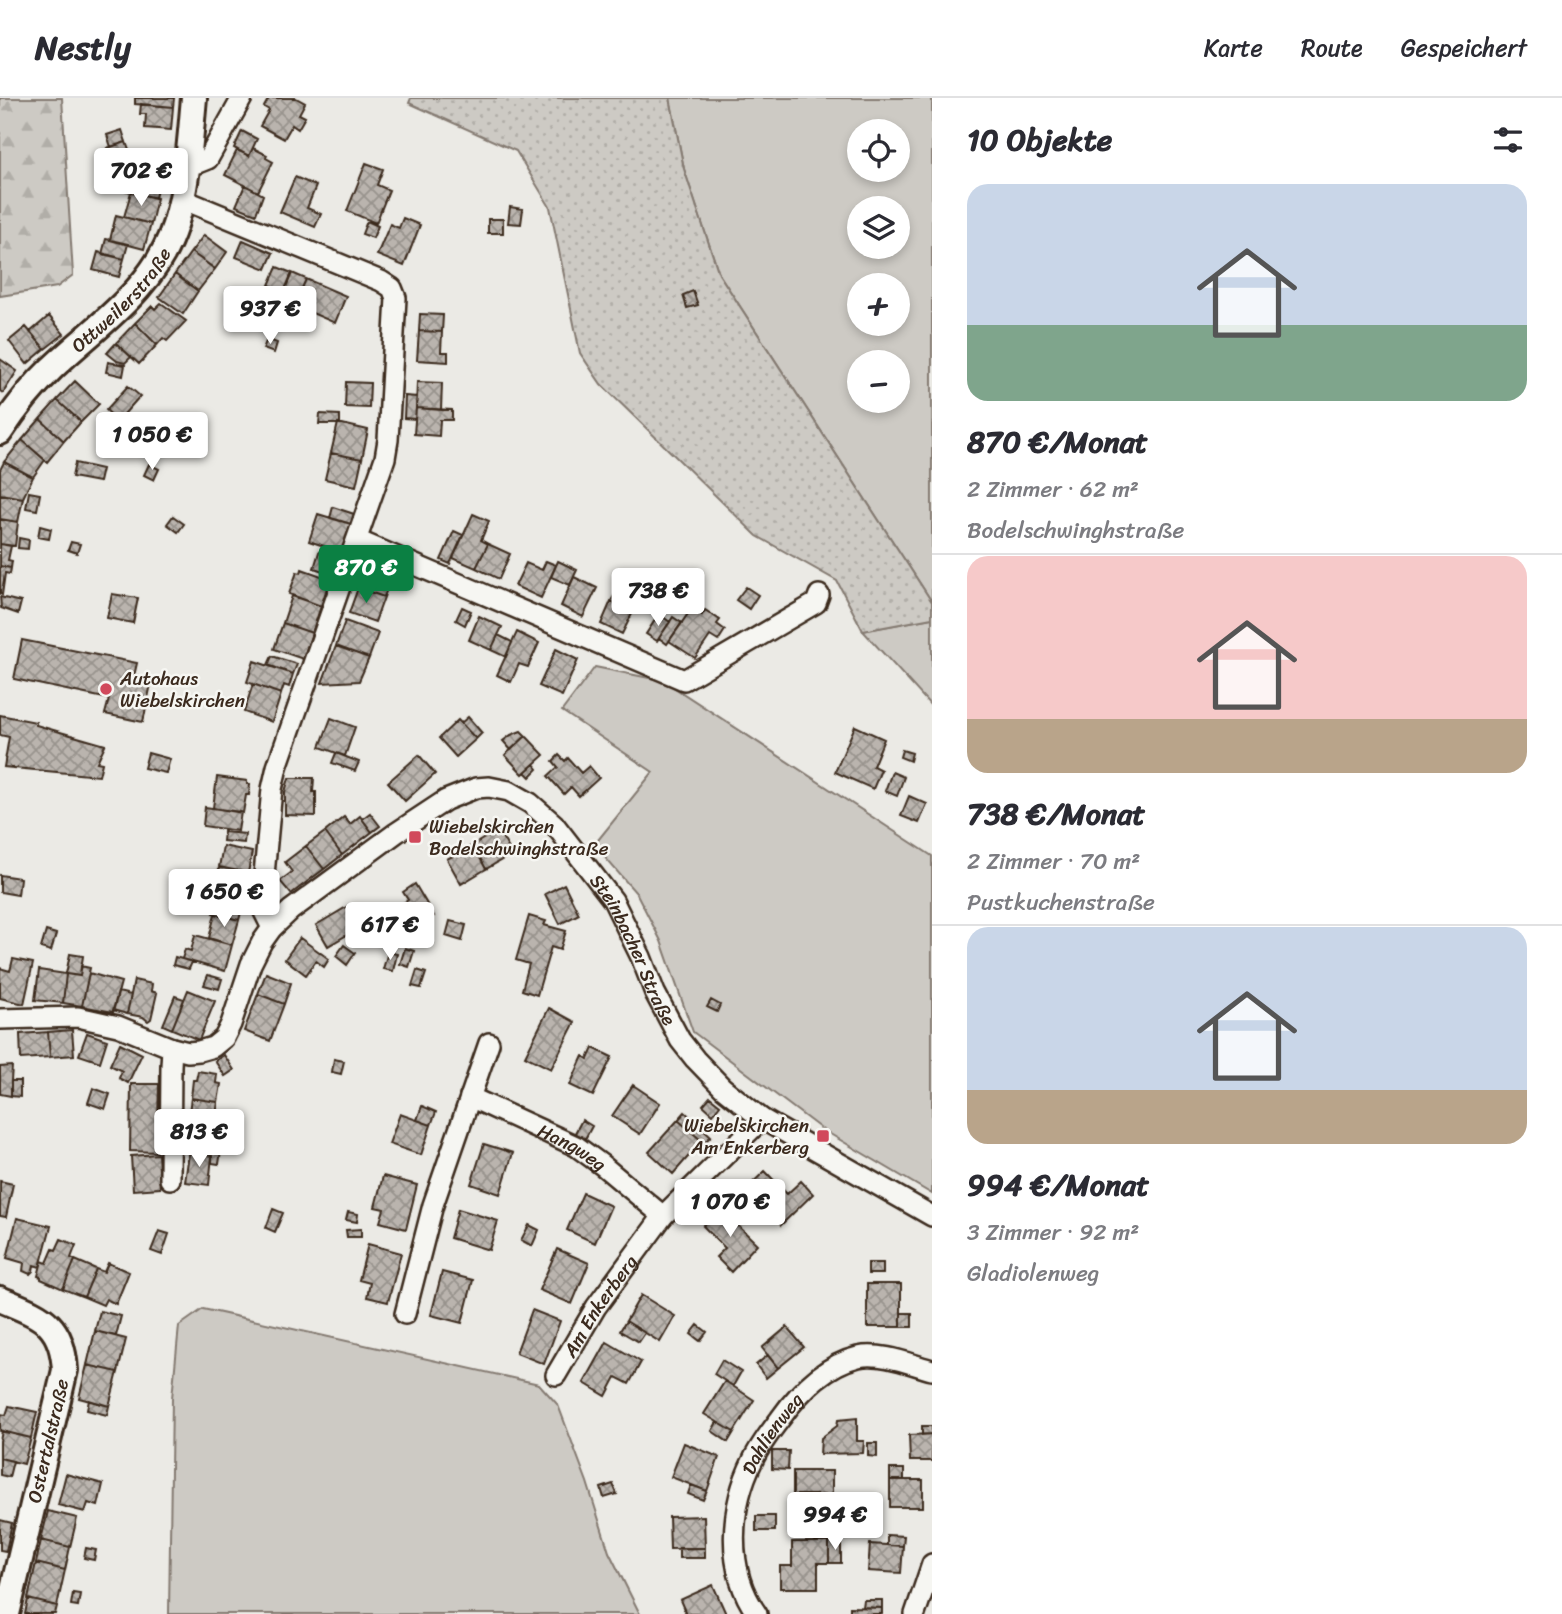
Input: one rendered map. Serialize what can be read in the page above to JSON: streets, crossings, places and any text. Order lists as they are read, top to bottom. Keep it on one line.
{"streets":{"main road":["Ottweilerstraße","Ostertalstraße"],"street":["Steinbacher Straße","Hangweg","Am Enkerberg","Dahlienweg"]},"crossings":[["Steinbacher Straße","Am Enkerberg"],["Hangweg","Am Enkerberg"]],"places":{"other":["Autohaus Wiebelskirchen"],"transit":["Wiebelskirchen Bodelschwinghstraße","Wiebelskirchen Am Enkerberg"]},"page":{"header":"Nestly","nav":["Karte","Route","Gespeichert"],"heading":"10 Objekte","map_buttons":["+","−"],"price":["702 €","937 €","1 050 €","870 €","738 €","1 650 €","617 €","813 €","1 070 €","994 €"],"list":[{"name":"870 €/Monat","note":"2 Zimmer · 62 m² · Bodelschwinghstraße"},{"name":"738 €/Monat","note":"2 Zimmer · 70 m² · Pustkuchenstraße"},{"name":"994 €/Monat","note":"3 Zimmer · 92 m² · Gladiolenweg"}]}}
